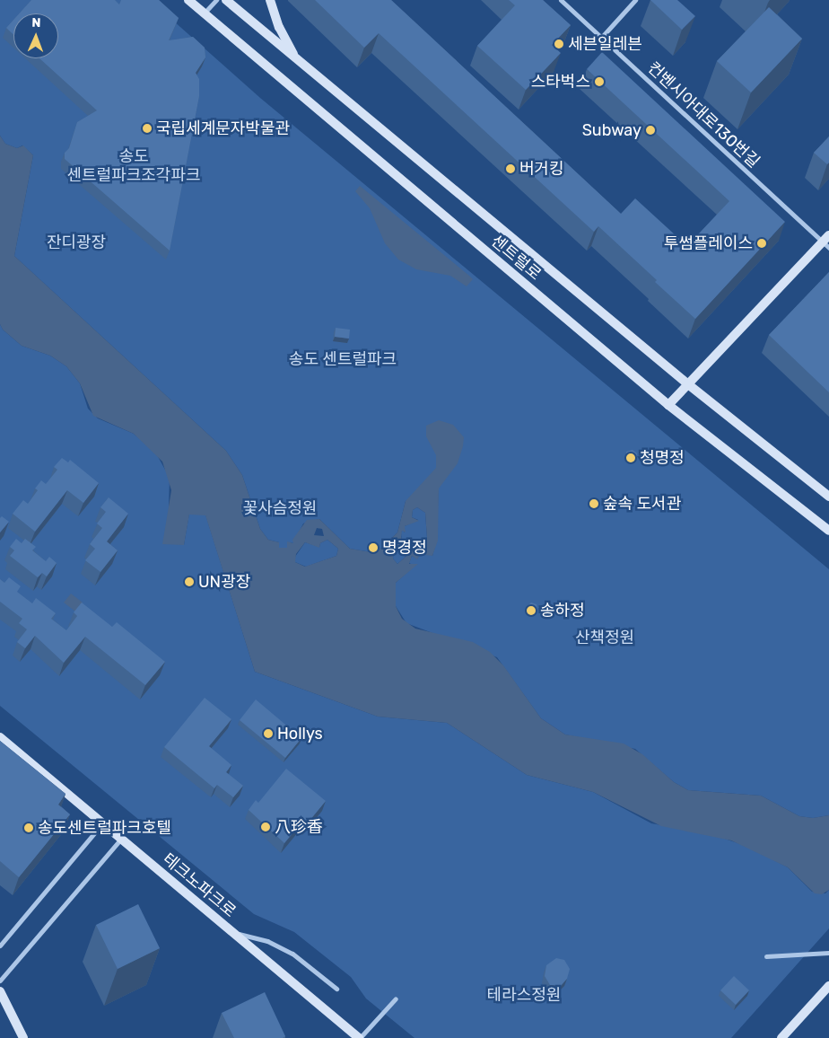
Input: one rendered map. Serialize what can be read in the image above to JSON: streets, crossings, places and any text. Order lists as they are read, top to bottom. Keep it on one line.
{"streets":{"main road":["센트럴로","테크노파크로"],"street":["컨벤시아대로130번길"]},"parks":["송도 센트럴파크조각파크","잔디광장","송도 센트럴파크","꽃사슴정원","산책정원","테라스정원"],"places":["세븐일레븐","스타벅스","국립세계문자박물관","Subway","버거킹","투썸플레이스","청명정","숲속 도서관","명경정","UN광장","송하정","Hollys","八珍香","송도센트럴파크호텔"],"north":"top"}
